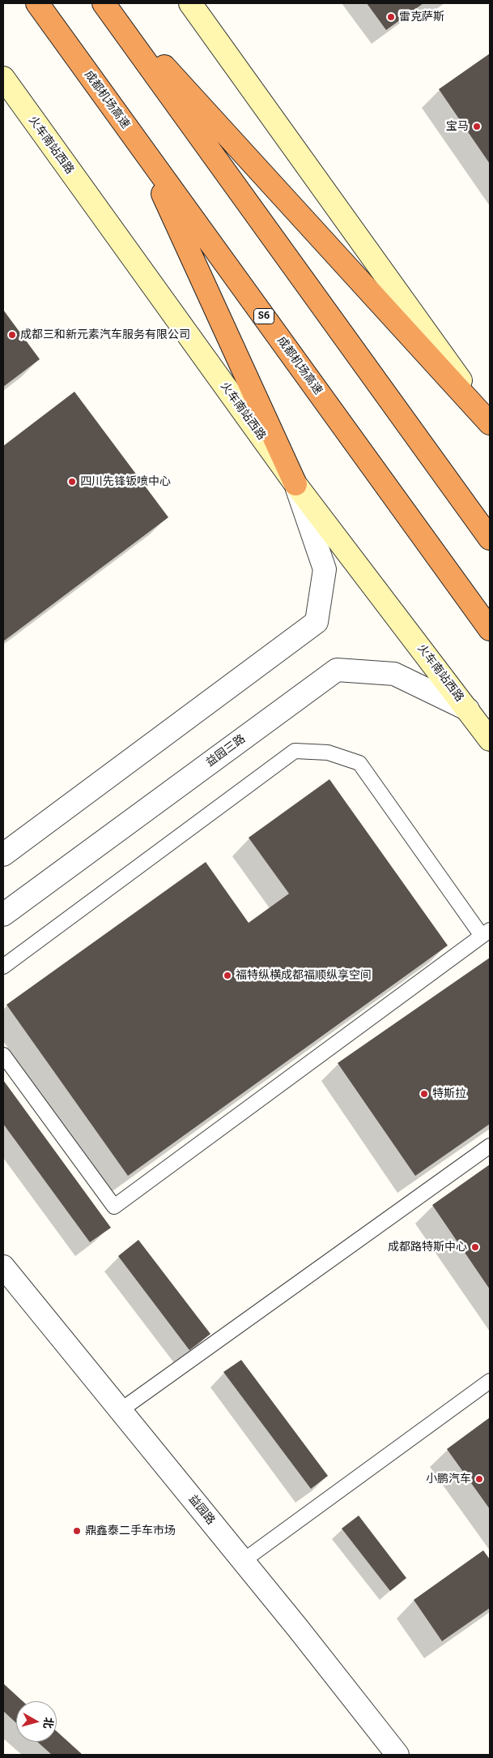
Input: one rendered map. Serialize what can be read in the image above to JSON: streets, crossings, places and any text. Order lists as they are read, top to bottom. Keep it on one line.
{"streets":{"highway":["成都机场高速","S6"],"main road":["火车南站西路"],"street":["益园三路","益园路"]},"crossings":[["火车南站西路","益园三路"]],"places":["雷克萨斯","宝马","成都三和新元素汽车服务有限公司","四川先锋钣喷中心","福特纵横成都福顺纵享空间","特斯拉","成都路特斯中心","小鹏汽车","鼎鑫泰二手车市场"],"north":"right"}
